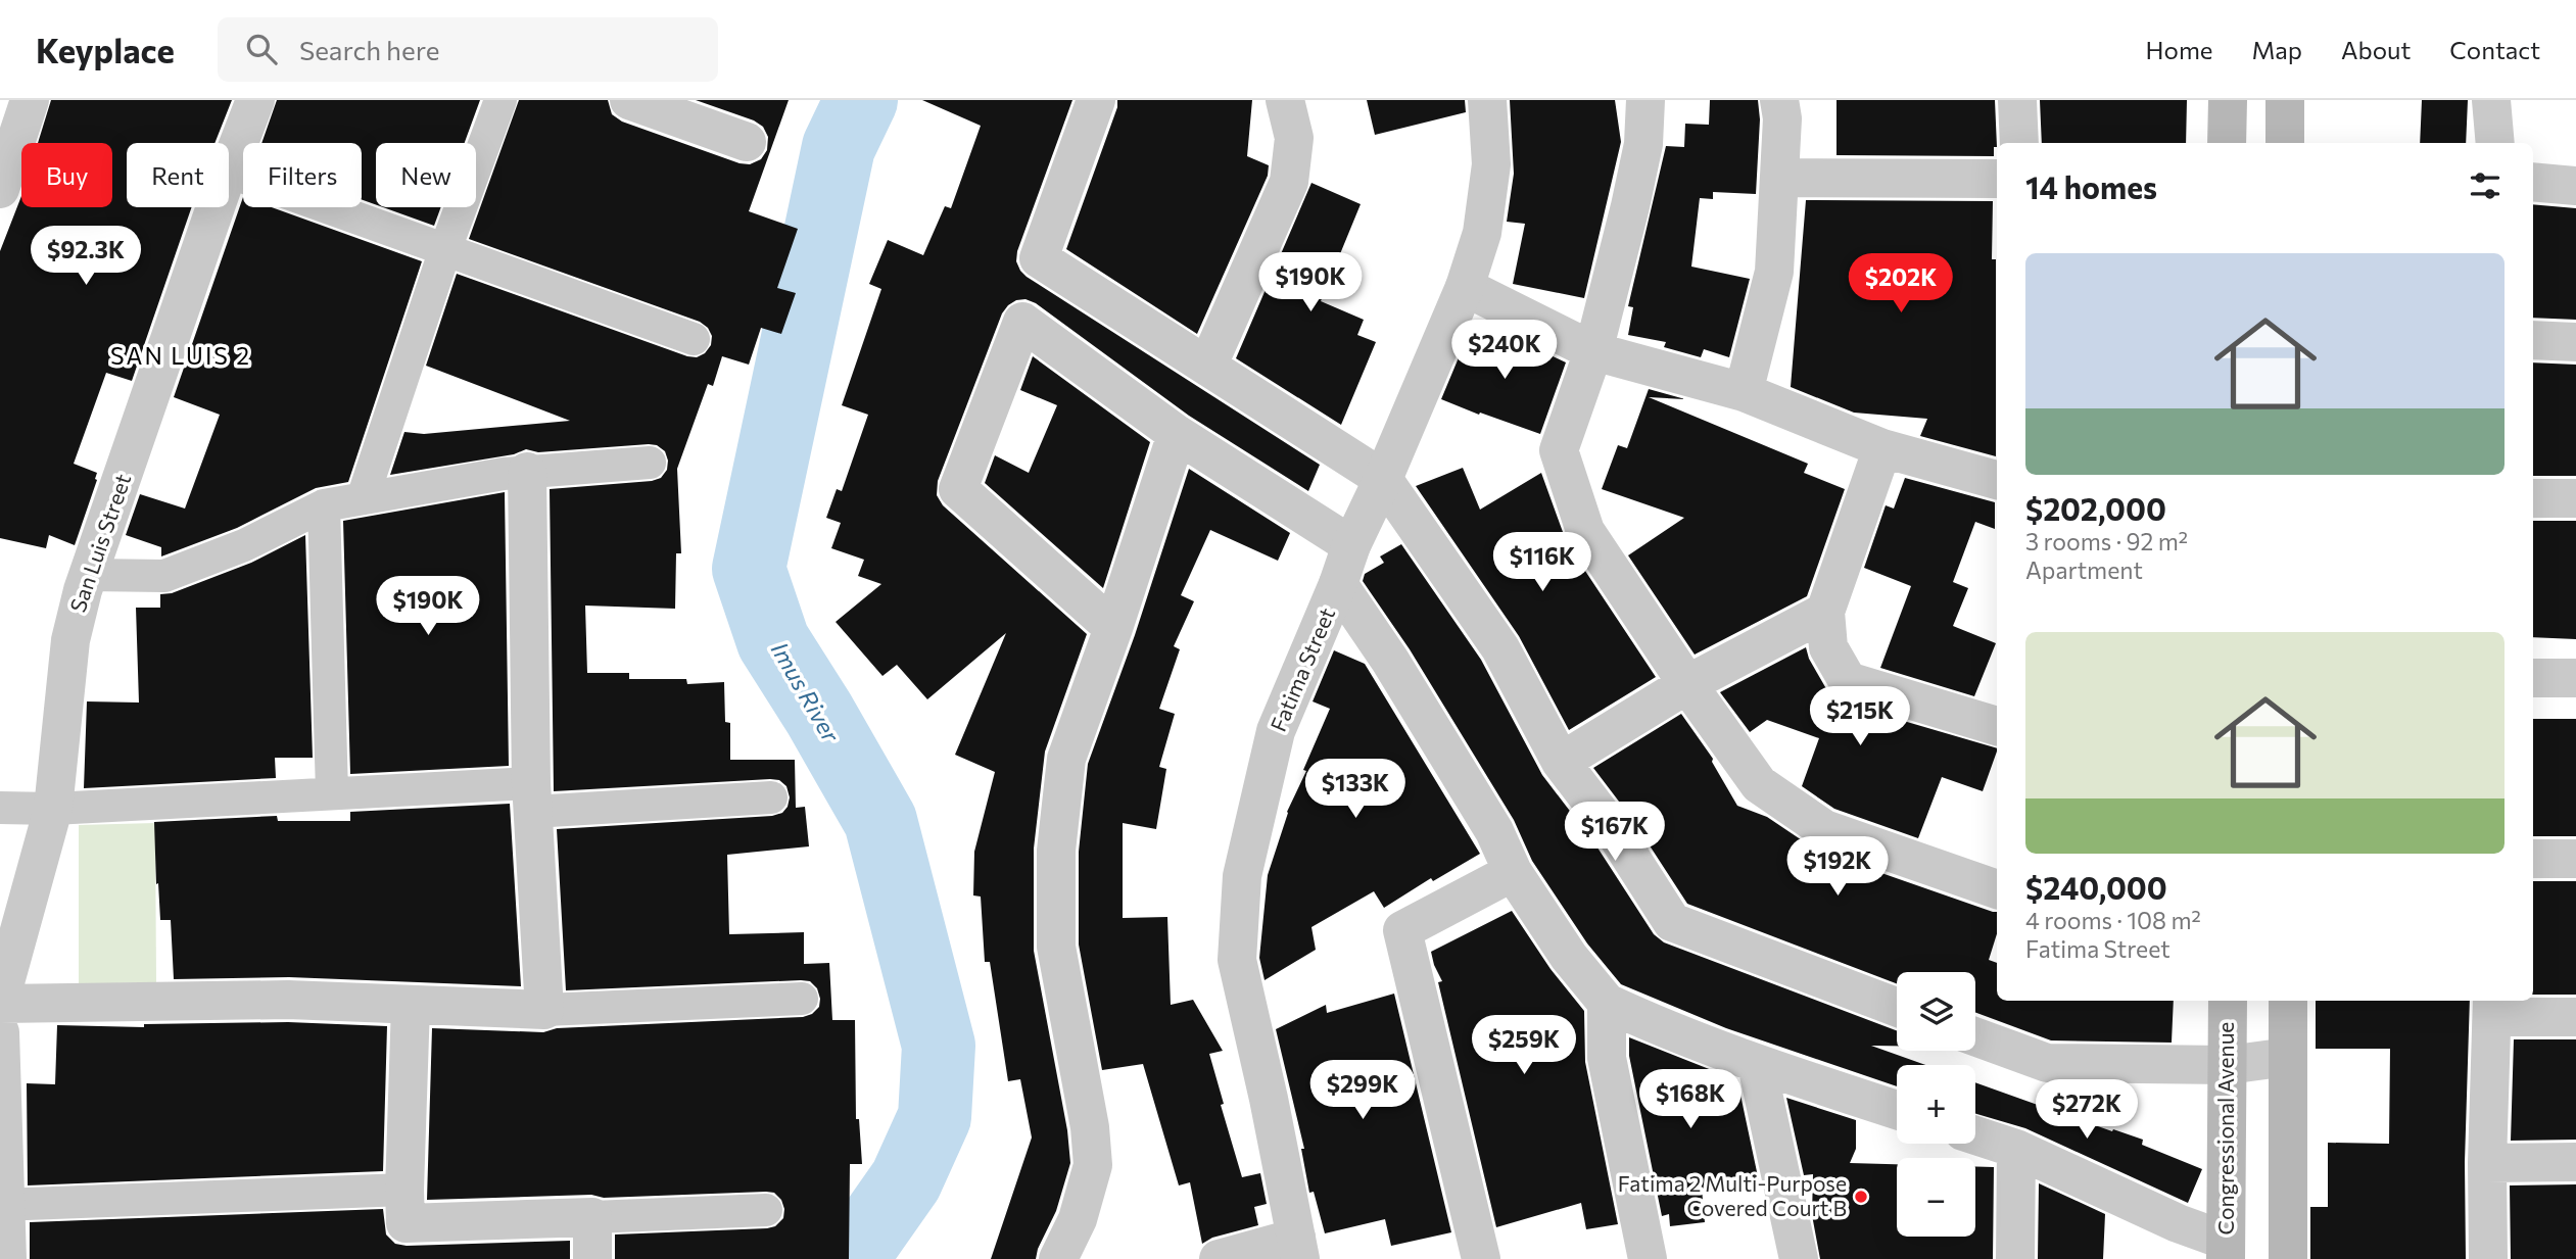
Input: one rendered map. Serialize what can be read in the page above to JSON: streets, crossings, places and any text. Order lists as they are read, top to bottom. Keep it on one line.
{"streets":{"main road":["Congressional Avenue"],"street":["San Luis Street","Fatima Street"]},"districts":["SAN LUIS 2"],"water":["Imus River"],"places":["Fatima 2 Multi-Purpose Covered Court B"],"page":{"header":"Keyplace","search":"Search here","nav":["Home","Map","About","Contact"],"chip":["Buy","Rent","Filters","New"],"heading":"14 homes","price":["$92.3K","$190K","$202K","$240K","$116K","$190K","$215K","$133K","$167K","$192K","$259K","$299K","$168K","$272K"],"list":[{"name":"$202,000","note":"3 rooms · 92 m² · Apartment"},{"name":"$240,000","note":"4 rooms · 108 m² · Fatima Street"}],"map_buttons":["+","−"]}}
